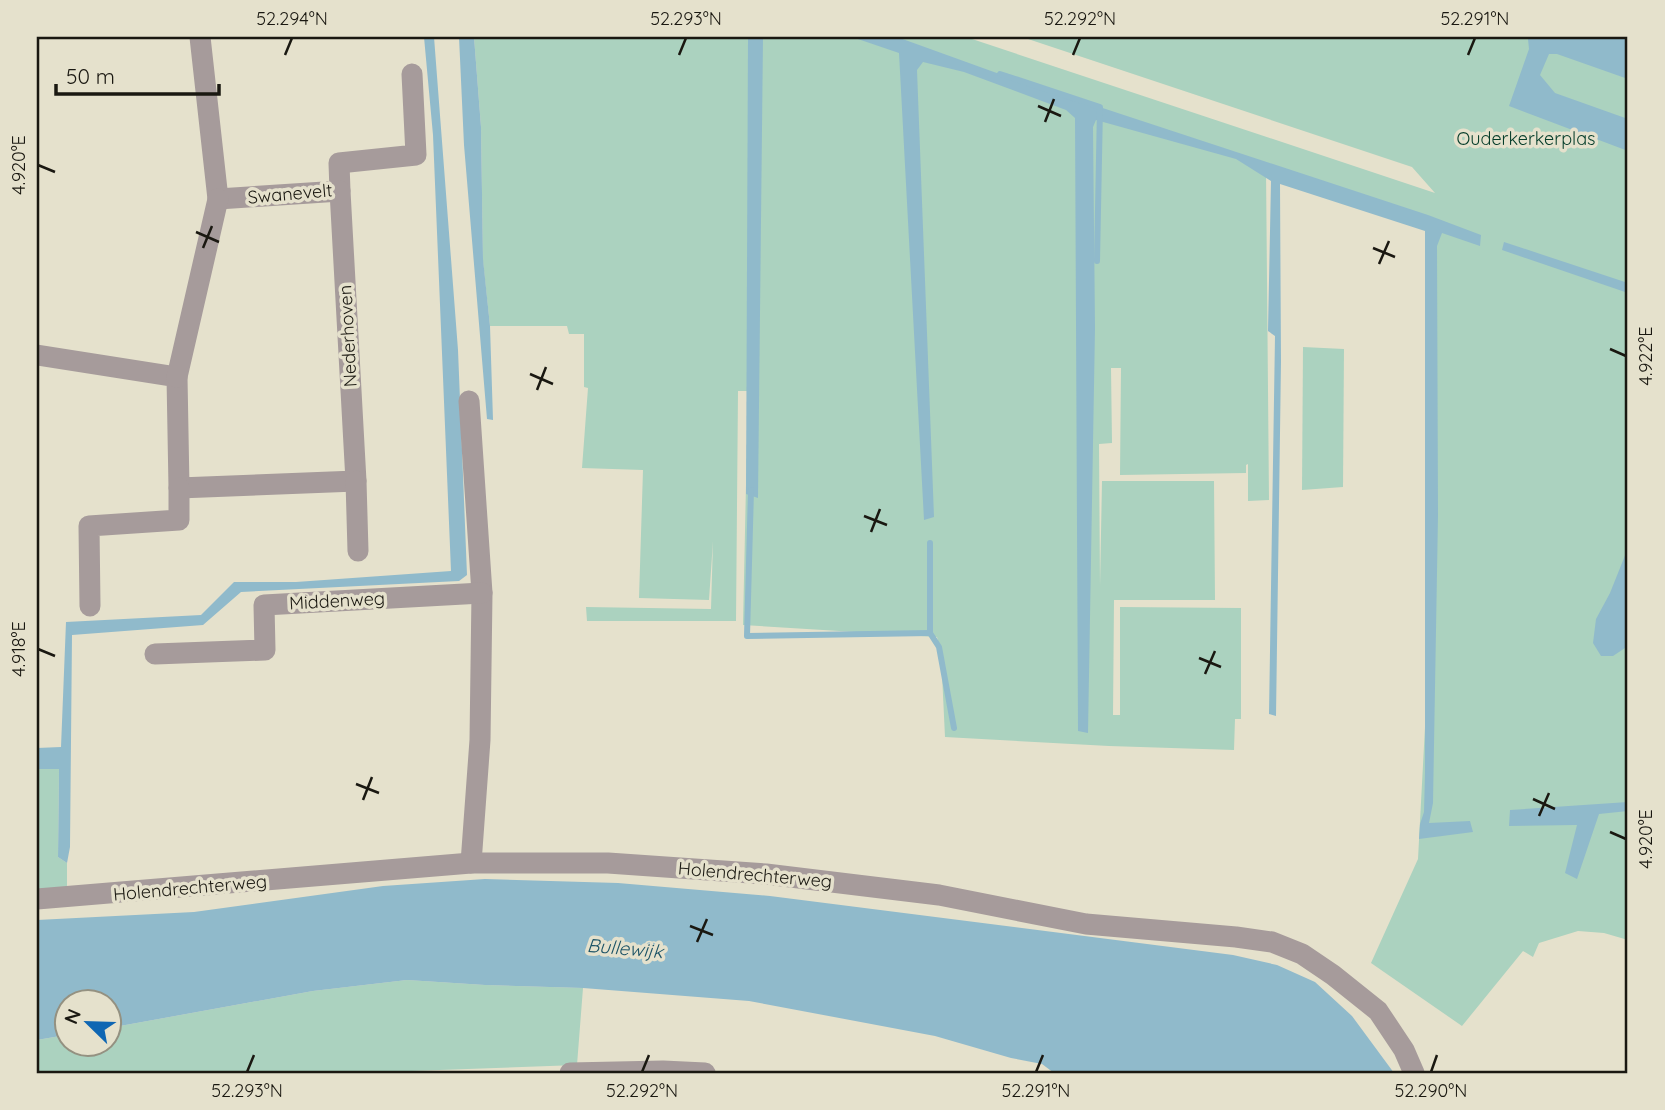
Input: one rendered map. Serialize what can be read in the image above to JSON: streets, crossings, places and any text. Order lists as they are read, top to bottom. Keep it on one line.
{"streets":{"street":["Swanevelt","Nederhoven","Middenweg","Holendrechterweg"]},"crossings":[["Swanevelt","Nederhoven"]],"water":["Bullewijk"],"parks":["Ouderkerkerplas"],"scale_bar":"50 m","north":"top left","coordinates":["52.294°N","52.293°N","52.292°N","52.291°N","4.920°E","4.922°E","4.918°E","52.290°N"]}
